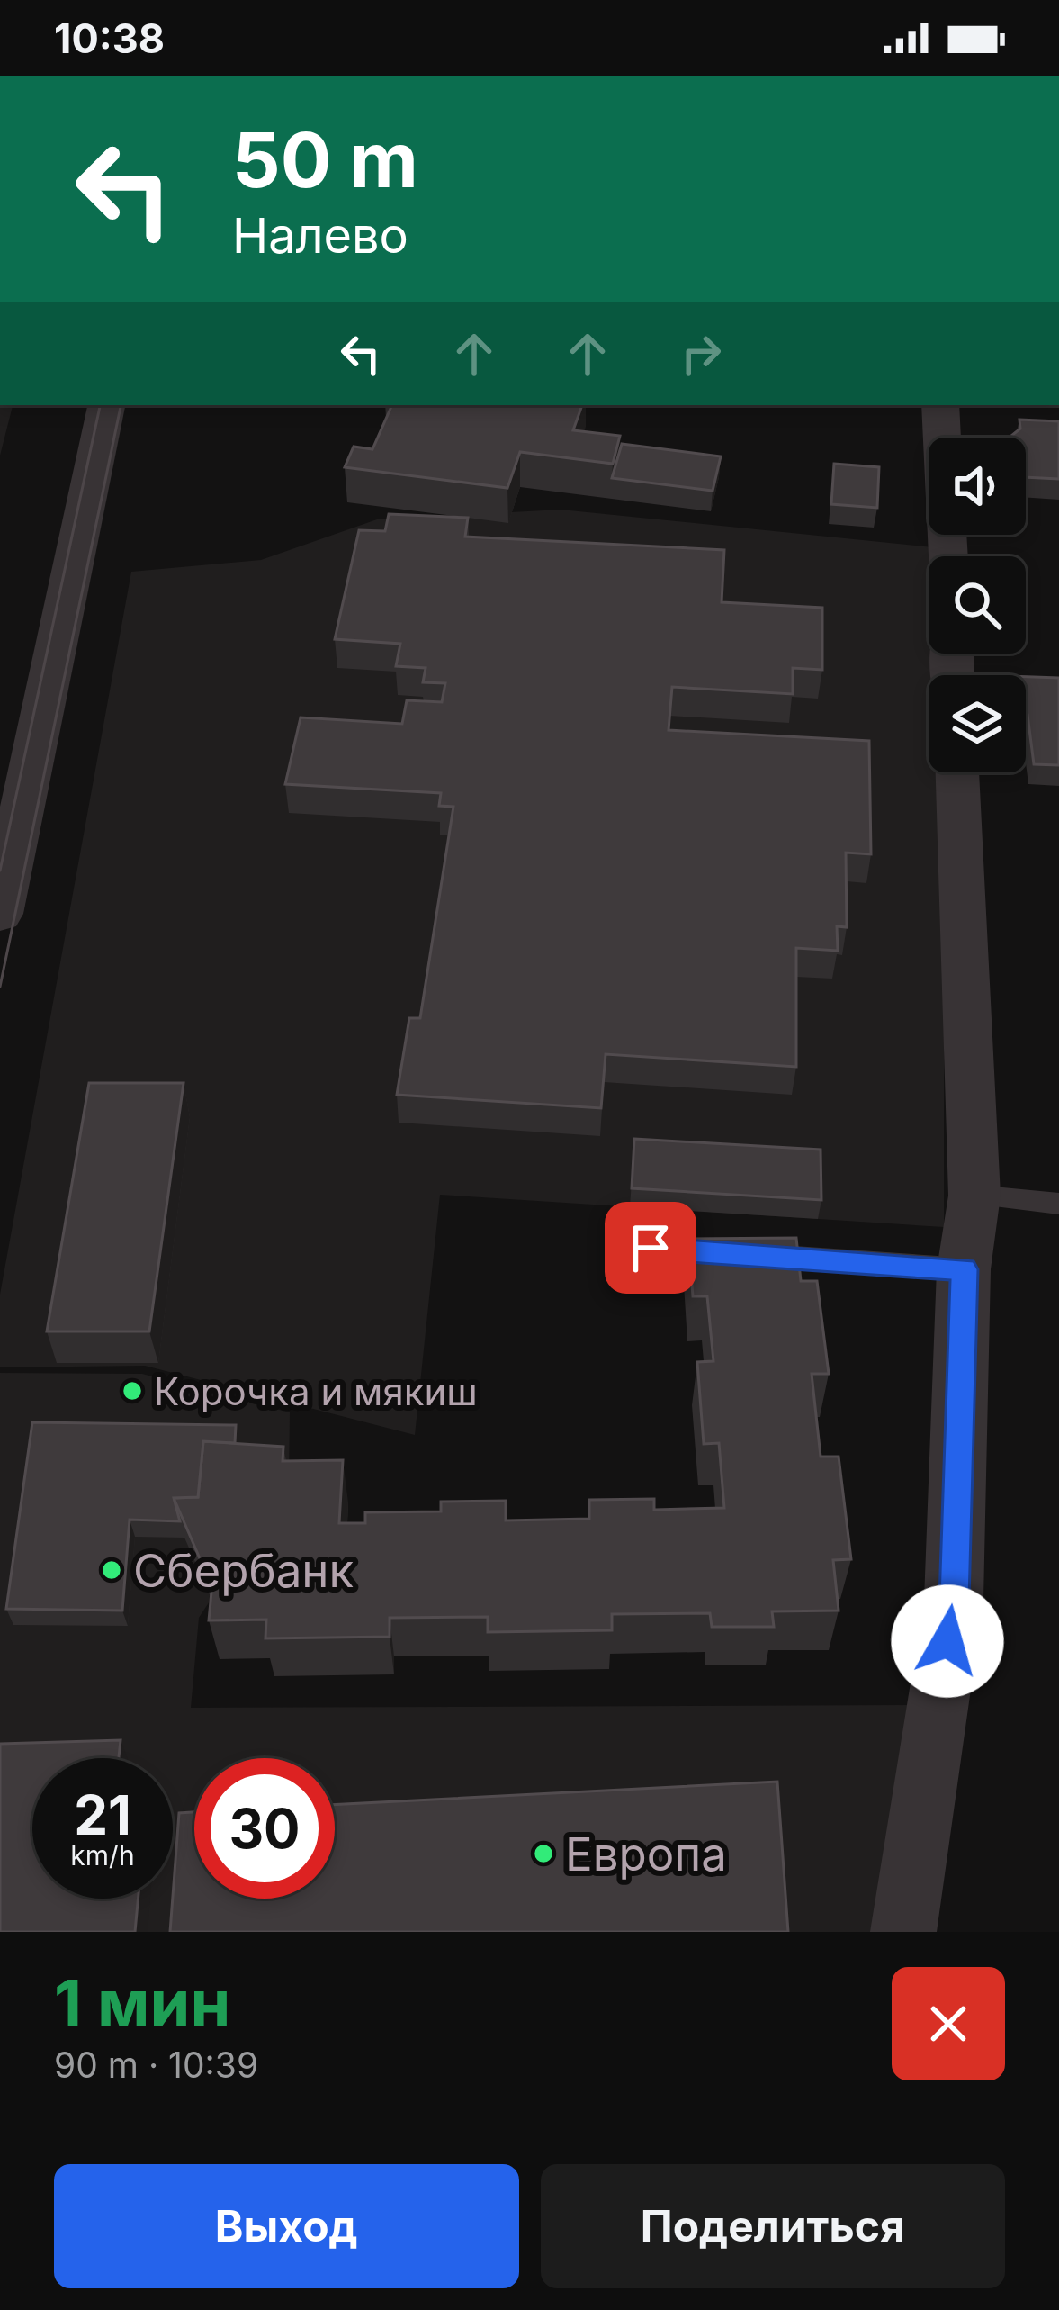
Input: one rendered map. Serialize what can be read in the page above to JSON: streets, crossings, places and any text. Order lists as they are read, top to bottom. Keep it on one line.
{"places":["Корочка и мякиш","Сбербанк","Европа"],"page":{"status":"10:38","turn":["50 m","Налево"],"speed":"21 km/h","limit":"30","heading":["1 мин","90 m · 10:39"],"buttons":["Выход","Поделиться"]}}
